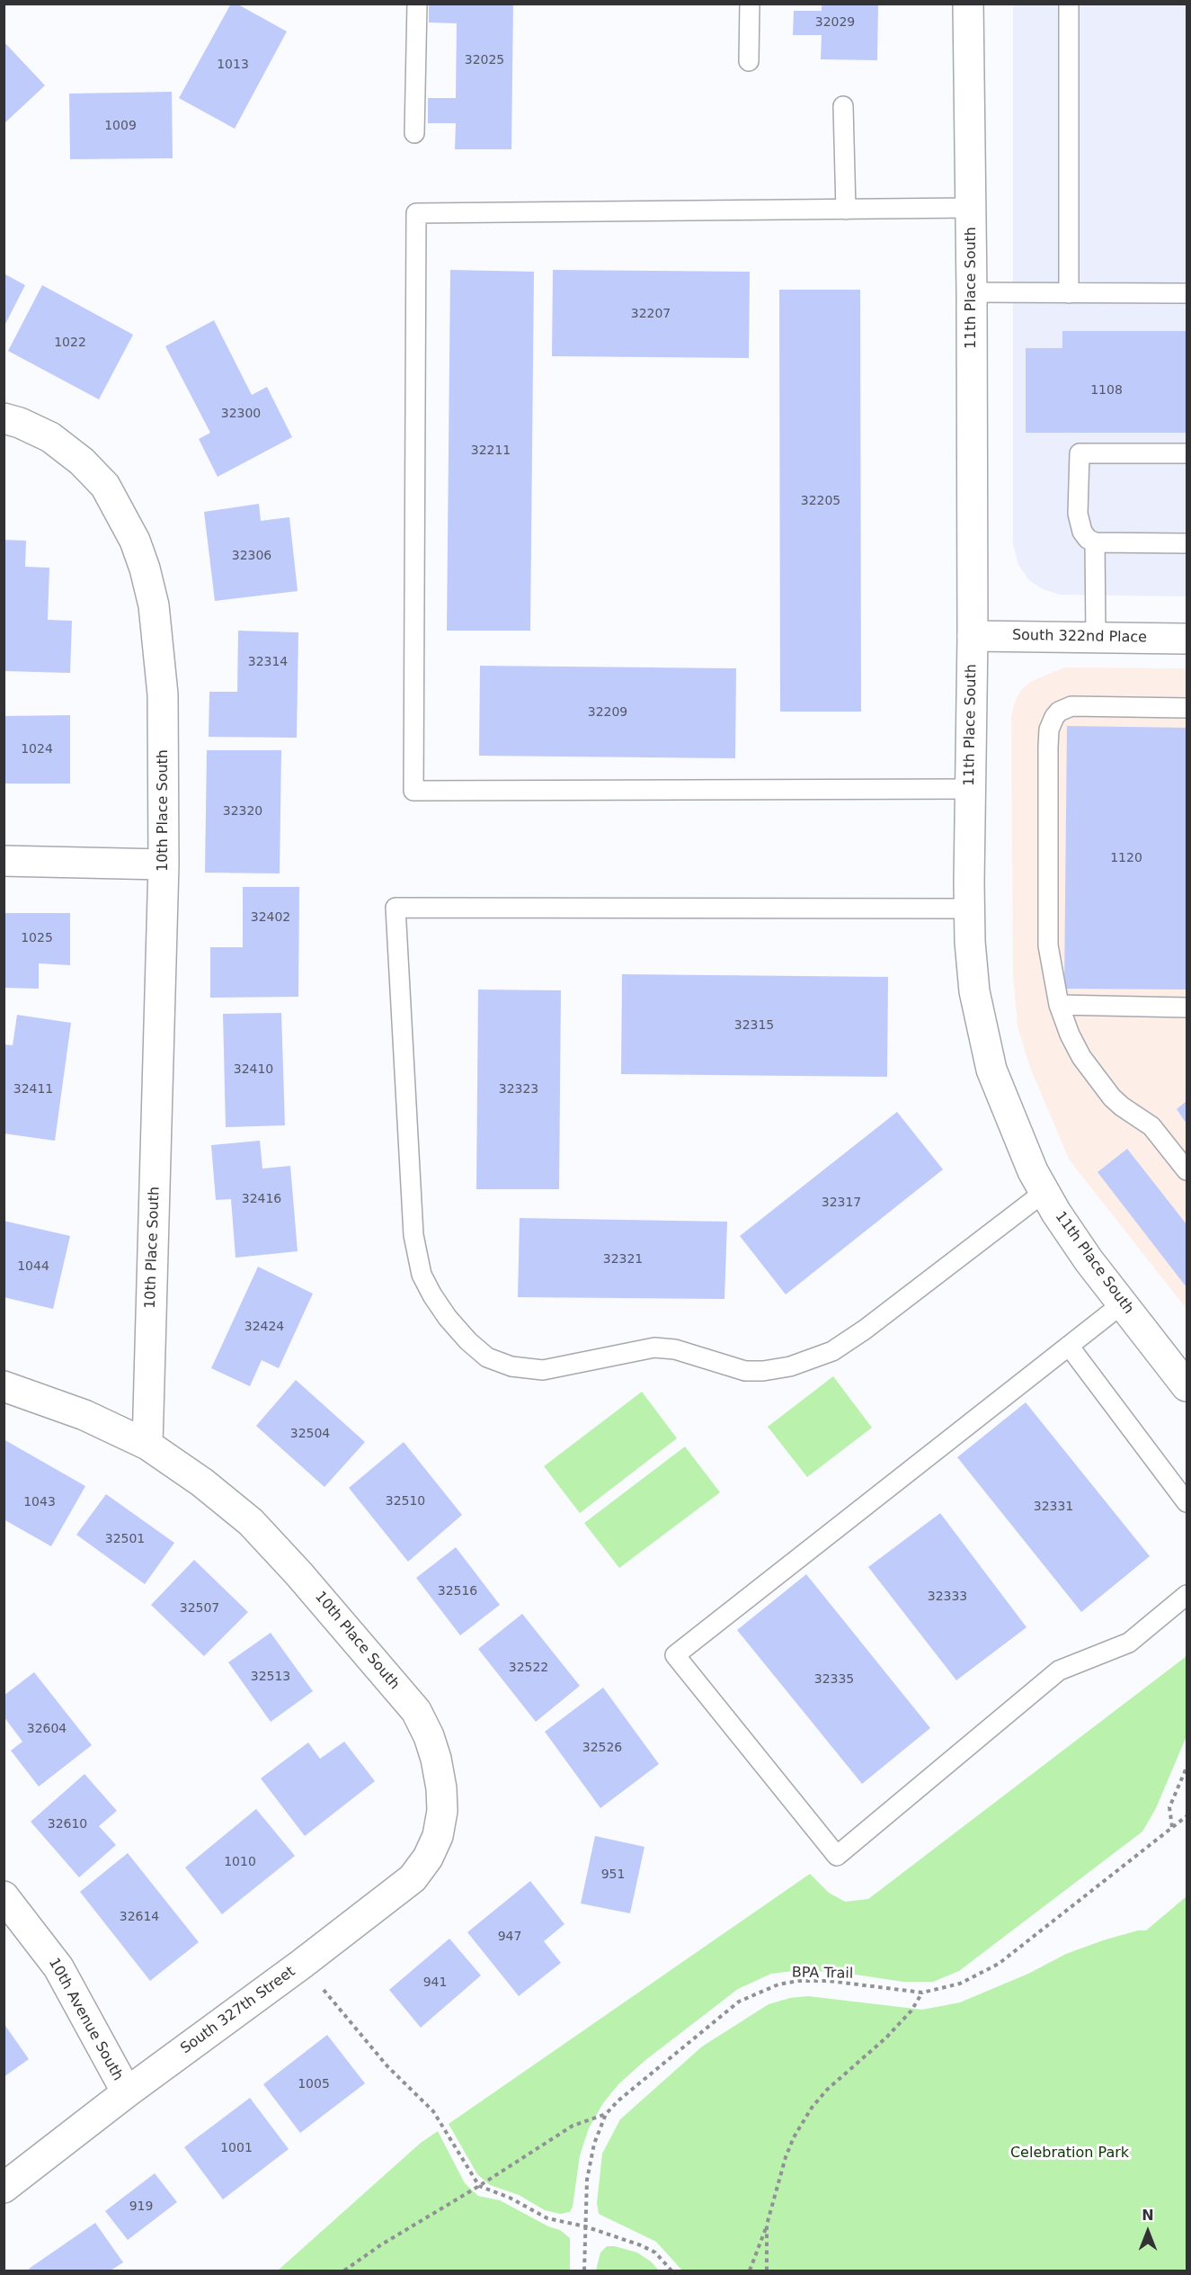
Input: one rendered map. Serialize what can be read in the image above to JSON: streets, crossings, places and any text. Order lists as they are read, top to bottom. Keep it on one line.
{"streets":{"street":["11th Place South","South 322nd Place","10th Place South","South 327th Street","10th Avenue South"],"path":["BPA Trail"]},"crossings":[["11th Place South","South 322nd Place"],["10th Place South","South 327th Street"],["South 327th Street","10th Avenue South"]],"parks":["Celebration Park"],"house_numbers":["32029","32025","1013","1009","32207","1022","1108","32300","32211","32205","32306","32314","32209","1024","32320","1120","32402","1025","32315","32410","32411","32323","32416","32317","32321","1044","32424","32504","32510","1043","32331","32501","32516","32333","32507","32522","32513","32335","32604","32526","32610","1010","951","32614","947","941","1005","1001","919"],"north":"top"}
